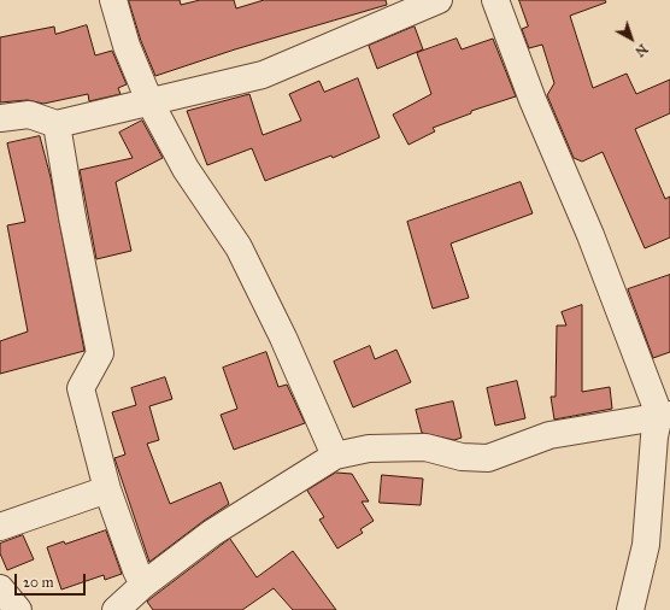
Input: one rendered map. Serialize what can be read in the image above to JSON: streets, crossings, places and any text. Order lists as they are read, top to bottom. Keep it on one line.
{"scale_bar":"20 m","north":"bottom right"}
